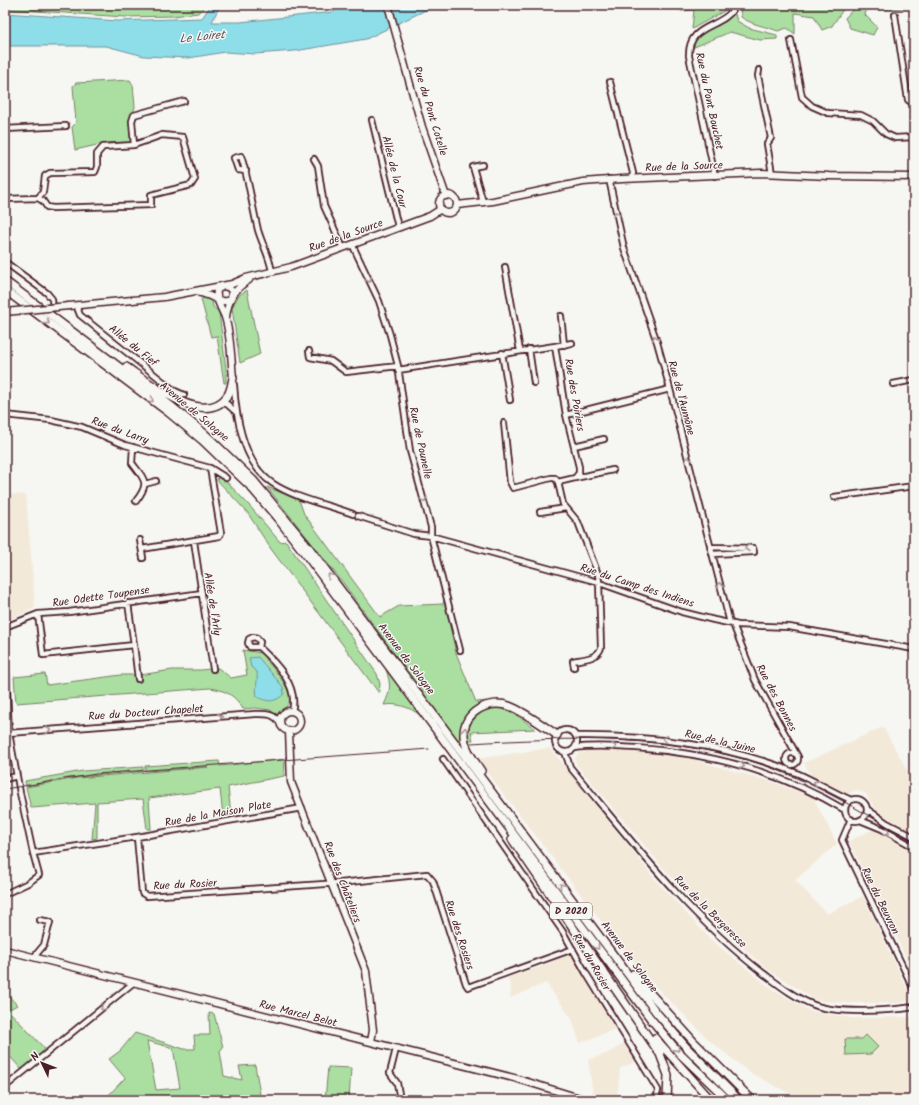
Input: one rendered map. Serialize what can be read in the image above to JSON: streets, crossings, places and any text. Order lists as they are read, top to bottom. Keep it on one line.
{"streets":{"main road":["Rue du Pont Cotelle","Rue de la Source","Avenue de Sologne","Rue des Châteliers","D 2020","Rue Marcel Belot"],"street":["Rue du Pont Bouchet","Allée de la Cour","Allée du Fief","Rue des Poiriers","Rue de l'Aumône","Rue du Larry","Rue de Pounelle","Rue du Camp des Indiens","Rue Odette Toupense","Allée de l'Arly","Rue des Bonnes","Rue du Docteur Chapelet","Rue de la Juine","Rue de la Maison Plate","Rue du Rosier","Rue du Beuvron","Rue de la Bergeresse","Rue des Rosiers"]},"crossings":[["Rue du Pont Bouchet","Rue de la Source"],["Rue du Pont Cotelle","Rue de la Source"],["Rue de la Source","Allée de la Cour"],["Rue de la Source","Allée du Fief"],["Rue de la Source","Rue de l'Aumône"],["Rue de la Source","Rue de Pounelle"],["Rue des Poiriers","Rue de Pounelle"],["Rue de l'Aumône","Rue du Camp des Indiens"],["Rue de l'Aumône","Rue des Bonnes"],["Rue de Pounelle","Rue du Camp des Indiens"],["Rue du Camp des Indiens","Rue des Bonnes"],["Rue Odette Toupense","Allée de l'Arly"],["Rue du Docteur Chapelet","Rue des Châteliers"],["Rue de la Juine","Rue du Beuvron"],["Rue de la Juine","Rue de la Bergeresse"],["Rue de la Maison Plate","Rue des Châteliers"],["Rue de la Maison Plate","Rue du Rosier"],["Rue des Châteliers","Rue du Rosier"],["Rue des Châteliers","Rue des Rosiers"],["Rue des Châteliers","Rue Marcel Belot"],["Rue du Rosier","Rue des Rosiers"]],"one_way":["Rue de l'Aumône","Rue de Pounelle","Rue du Docteur Chapelet"],"water":["Le Loiret"],"north":"top left"}
